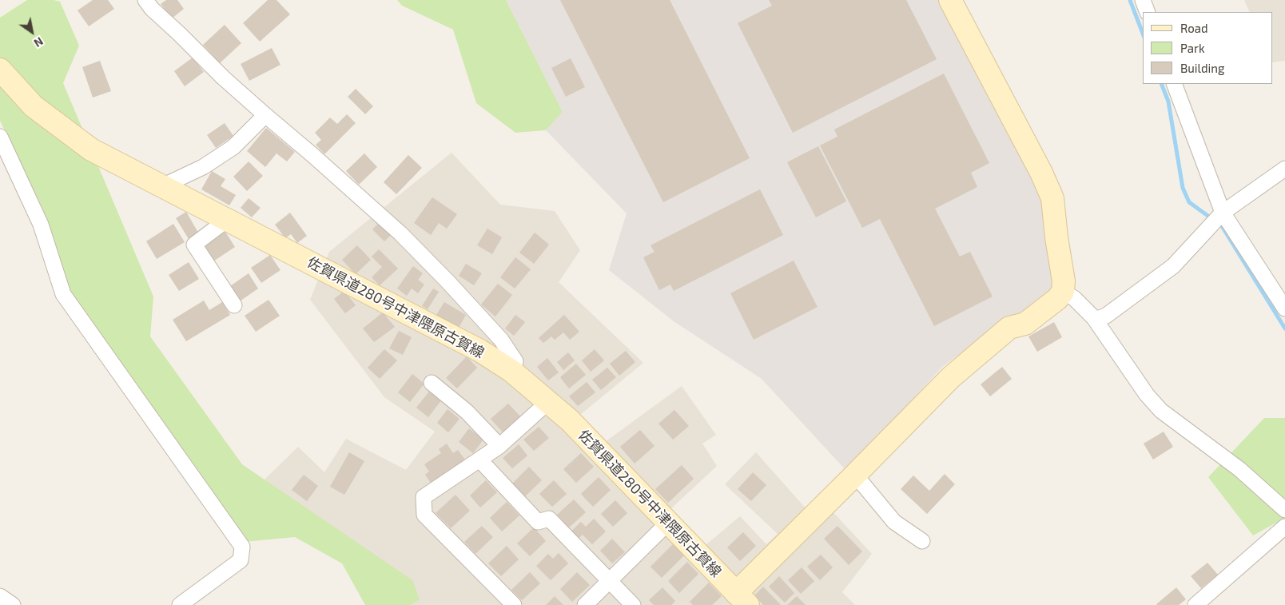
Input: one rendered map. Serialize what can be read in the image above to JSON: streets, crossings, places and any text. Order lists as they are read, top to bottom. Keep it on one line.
{"streets":{"main road":["佐賀県道280号中津隈原古賀線"]},"legend":["Road","Park","Building"],"north":"bottom right"}
